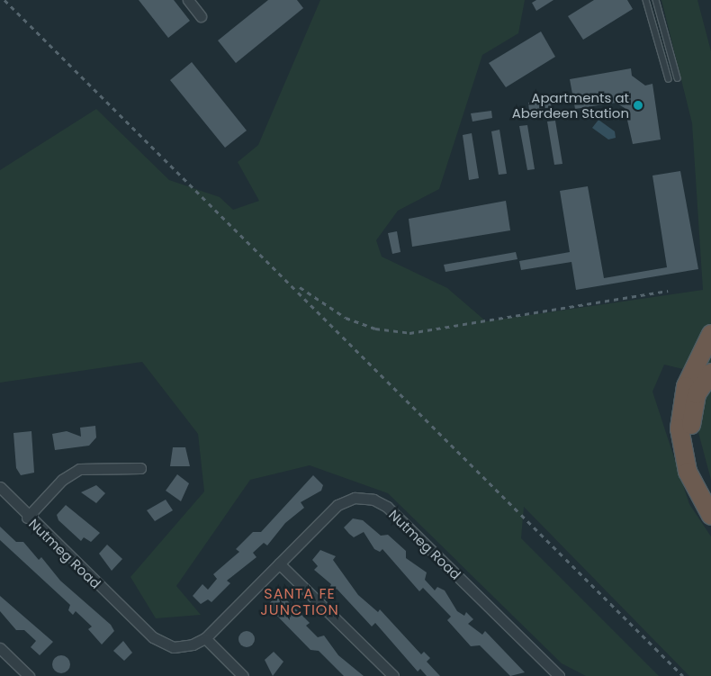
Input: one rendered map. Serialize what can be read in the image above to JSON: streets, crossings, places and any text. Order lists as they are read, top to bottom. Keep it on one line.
{"streets":{"street":["Nutmeg Road"]},"districts":["SANTA FE JUNCTION"],"places":["Apartments at Aberdeen Station"]}
